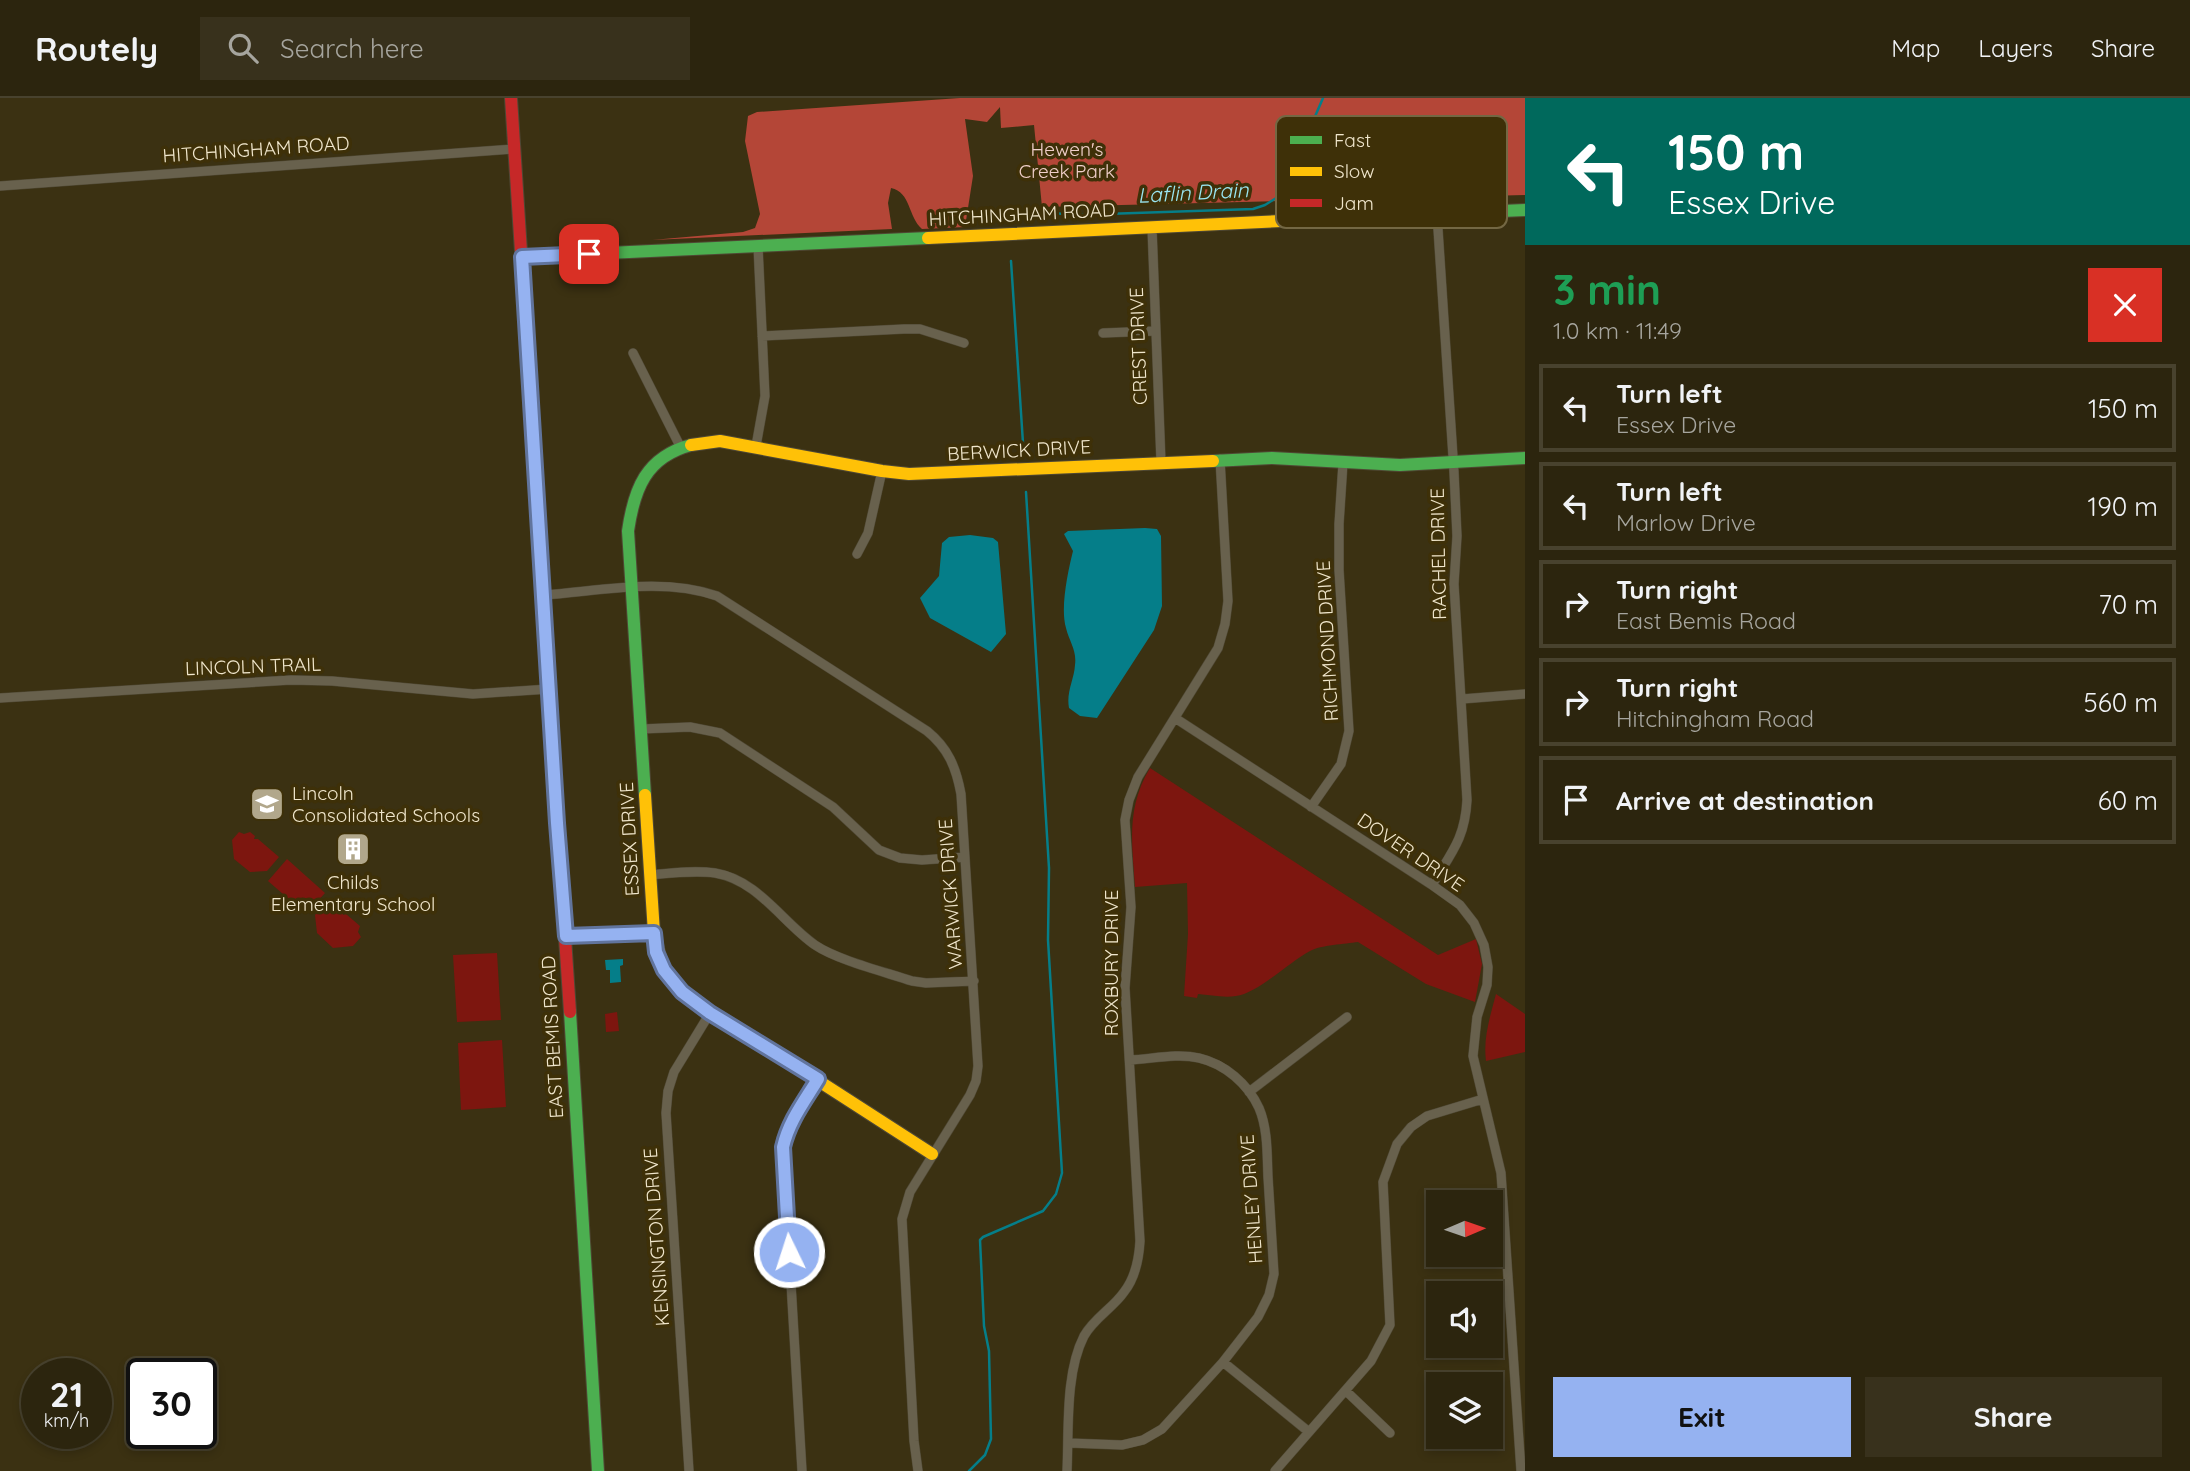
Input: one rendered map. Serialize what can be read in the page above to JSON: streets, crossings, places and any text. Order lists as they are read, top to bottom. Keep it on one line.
{"streets":{"street":["HITCHINGHAM ROAD","CREST DRIVE","BERWICK DRIVE","RACHEL DRIVE","RICHMOND DRIVE","LINCOLN TRAIL","ESSEX DRIVE","DOVER DRIVE","WARWICK DRIVE","ROXBURY DRIVE","EAST BEMIS ROAD","HENLEY DRIVE","KENSINGTON DRIVE"]},"crossings":[["HITCHINGHAM ROAD","CREST DRIVE"],["HITCHINGHAM ROAD","EAST BEMIS ROAD"],["CREST DRIVE","BERWICK DRIVE"],["BERWICK DRIVE","RACHEL DRIVE"],["BERWICK DRIVE","RICHMOND DRIVE"],["BERWICK DRIVE","ESSEX DRIVE"],["BERWICK DRIVE","WARWICK DRIVE"],["BERWICK DRIVE","ROXBURY DRIVE"],["RACHEL DRIVE","DOVER DRIVE"],["RICHMOND DRIVE","DOVER DRIVE"],["LINCOLN TRAIL","EAST BEMIS ROAD"],["ESSEX DRIVE","WARWICK DRIVE"],["ESSEX DRIVE","KENSINGTON DRIVE"],["DOVER DRIVE","ROXBURY DRIVE"],["WARWICK DRIVE","EAST BEMIS ROAD"],["ROXBURY DRIVE","HENLEY DRIVE"]],"water":["Laflin Drain"],"parks":["Hewen's Creek Park"],"places":{"school or university":["Lincoln Consolidated Schools"],"building":["Childs Elementary School"]},"legend":["Fast","Slow","Jam"],"north":"right","page":{"header":"Routely","search":"Search here","nav":["Map","Layers","Share"],"turn":["150 m","Essex Drive"],"heading":["3 min","1.0 km · 11:49"],"list":[{"name":"Turn left","note":"Essex Drive","value":"150 m"},{"name":"Turn left","note":"Marlow Drive","value":"190 m"},{"name":"Turn right","note":"East Bemis Road","value":"70 m"},{"name":"Turn right","note":"Hitchingham Road","value":"560 m"},{"name":"Arrive at destination","value":"60 m"}],"speed":"21 km/h","limit":"30","buttons":["Exit","Share"]}}
